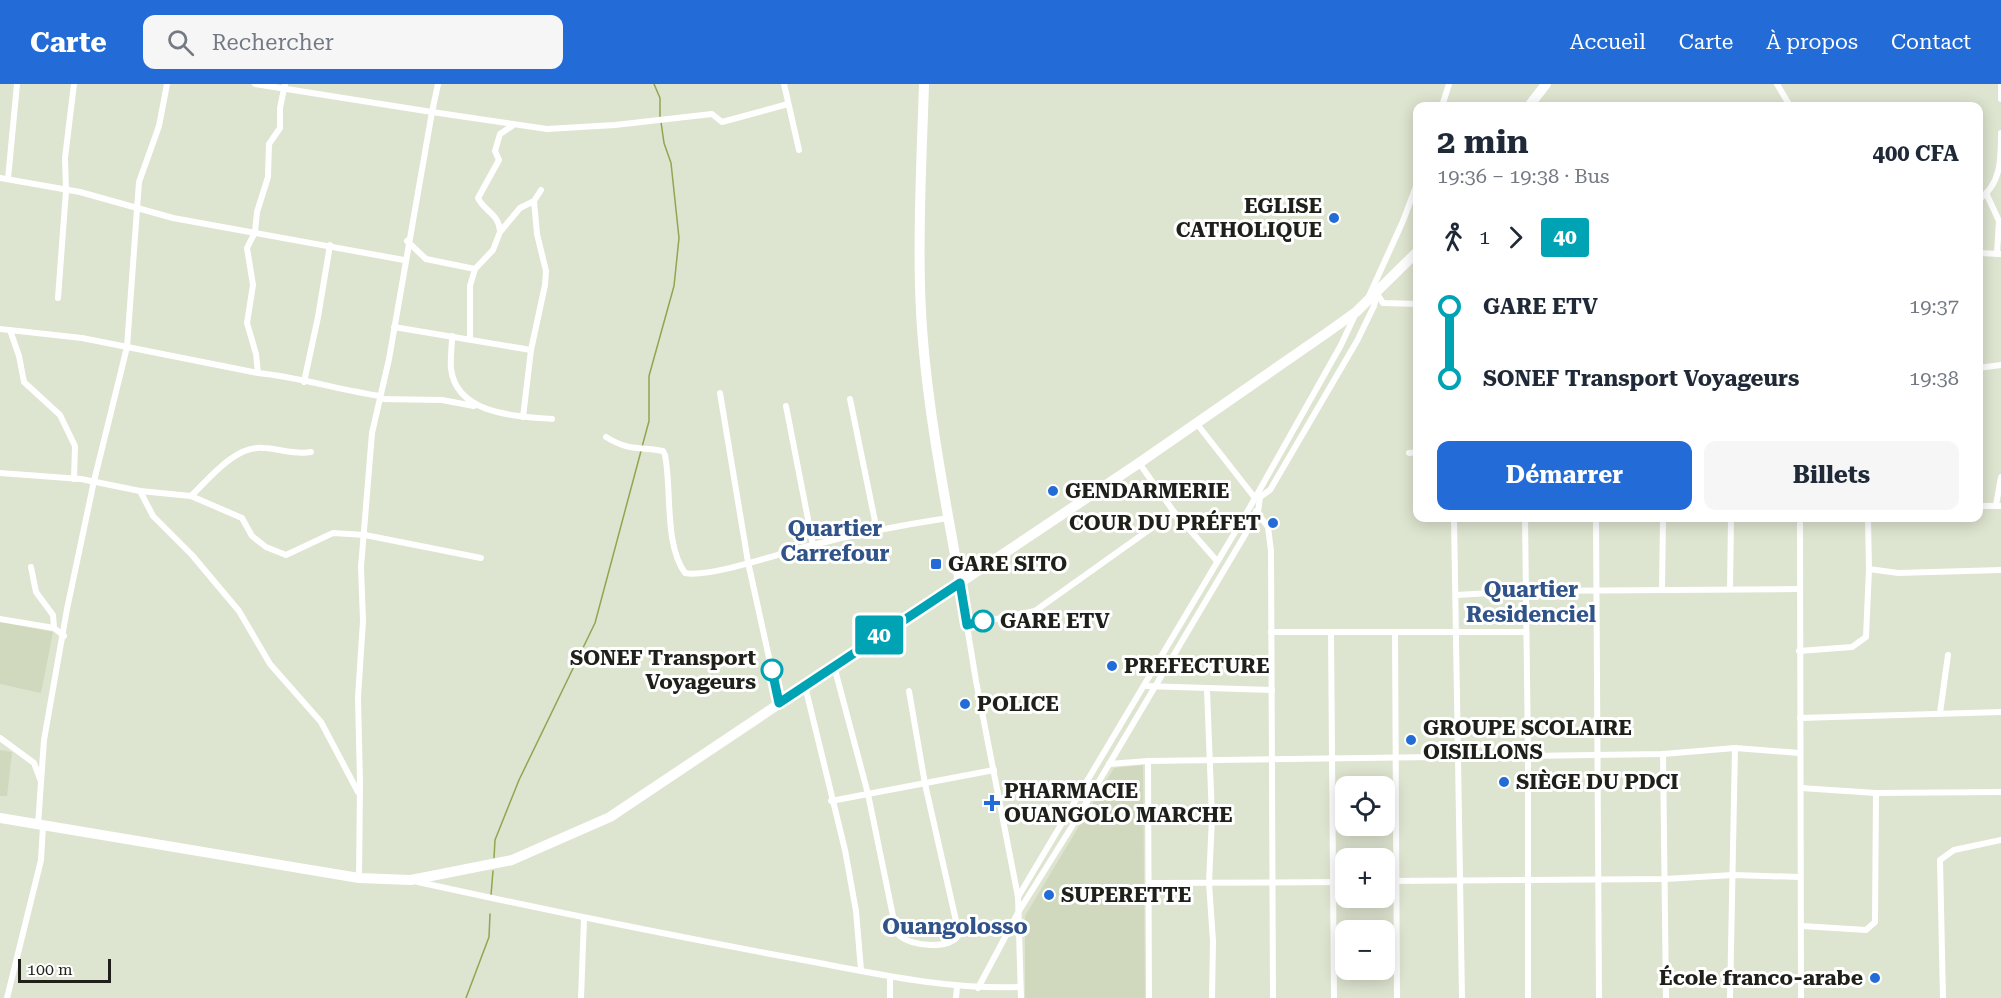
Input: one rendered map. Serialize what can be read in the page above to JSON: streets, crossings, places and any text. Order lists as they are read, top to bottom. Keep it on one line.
{"districts":["Quartier Carrefour","Quartier Residenciel","Ouangolosso"],"places":{"other":["EGLISE CATHOLIQUE","GENDARMERIE","COUR DU PRÉFET","GARE ETV","PREFECTURE","SONEF Transport Voyageurs","POLICE","GROUPE SCOLAIRE OISILLONS","SIÈGE DU PDCI","SUPERETTE","École franco-arabe"],"transit":["GARE SITO"],"health":["PHARMACIE OUANGOLO MARCHE"]},"lines":["bus line 40"],"scale_bar":"100 m","page":{"header":"Carte","search":"Rechercher","nav":["Accueil","Carte","À propos","Contact"],"on_map":"40","heading":["2 min","19:36 – 19:38 · Bus","400 CFA"],"legs":["1","40"],"list":[{"name":"GARE ETV","value":"19:37"},{"name":"SONEF Transport Voyageurs","value":"19:38"}],"buttons":["Démarrer","Billets"],"map_buttons":["+","−"],"scale":"100 m"}}
